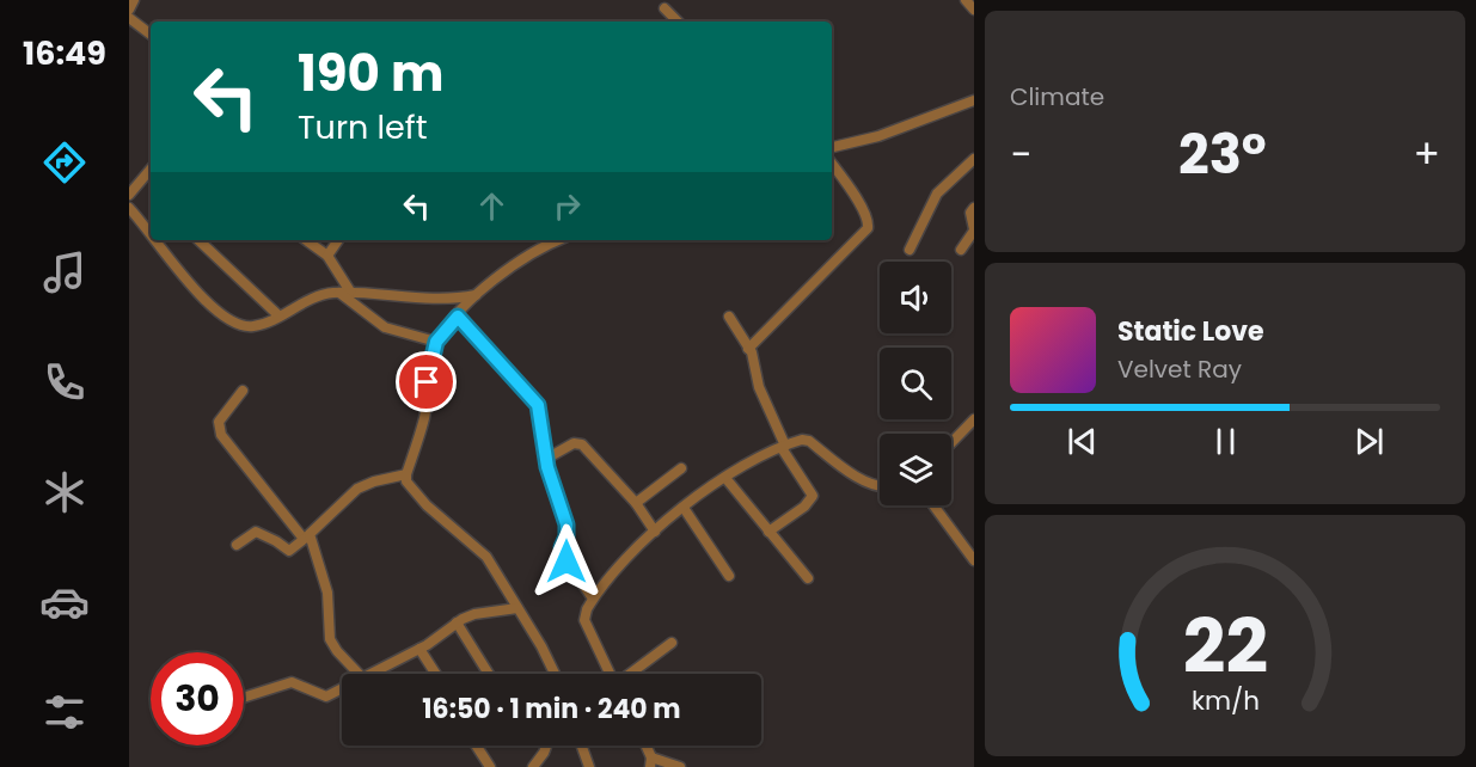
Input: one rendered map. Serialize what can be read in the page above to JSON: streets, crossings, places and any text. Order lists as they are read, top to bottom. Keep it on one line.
{"page":{"tabs":"16:49","tile":"Climate","turn":["190 m","Turn left"],"heat":["−","23°","+"],"song":["Static Love","Velvet Ray"],"limit":"30","trip":"16:50 · 1 min · 240 m","gauge":["22","km/h"]}}
